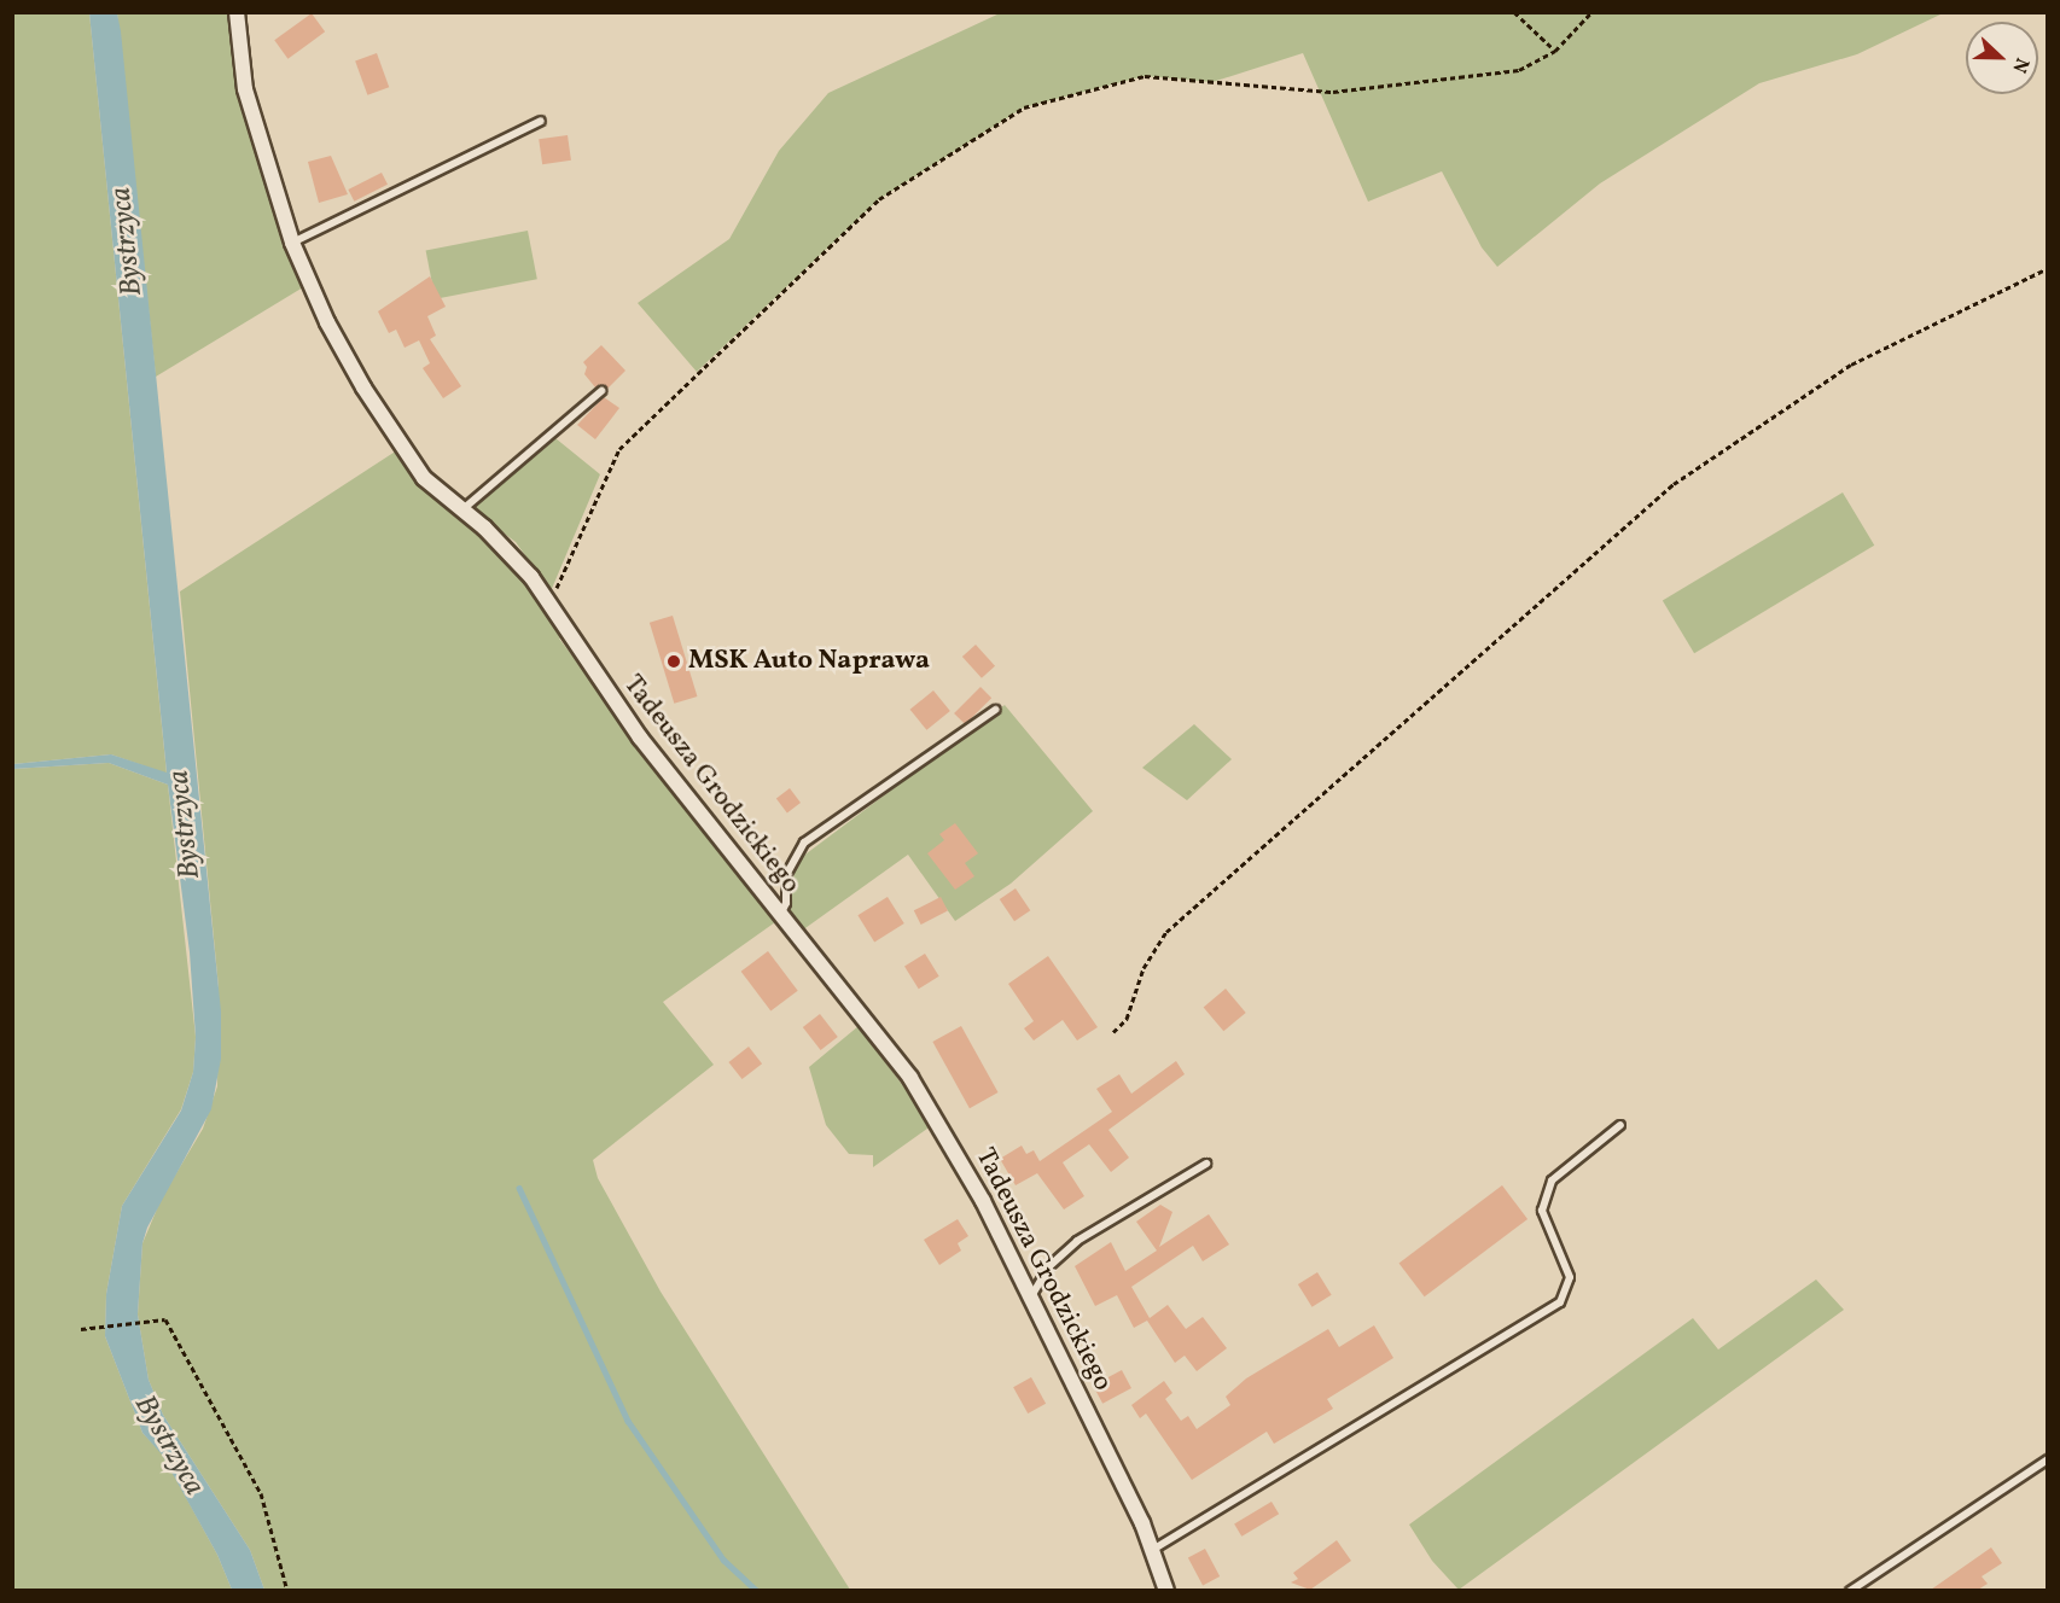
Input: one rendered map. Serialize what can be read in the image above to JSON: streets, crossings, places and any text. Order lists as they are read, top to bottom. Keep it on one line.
{"streets":{"street":["Tadeusza Grodzickiego"]},"water":["Bystrzyca"],"places":["MSK Auto Naprawa"],"north":"right"}
